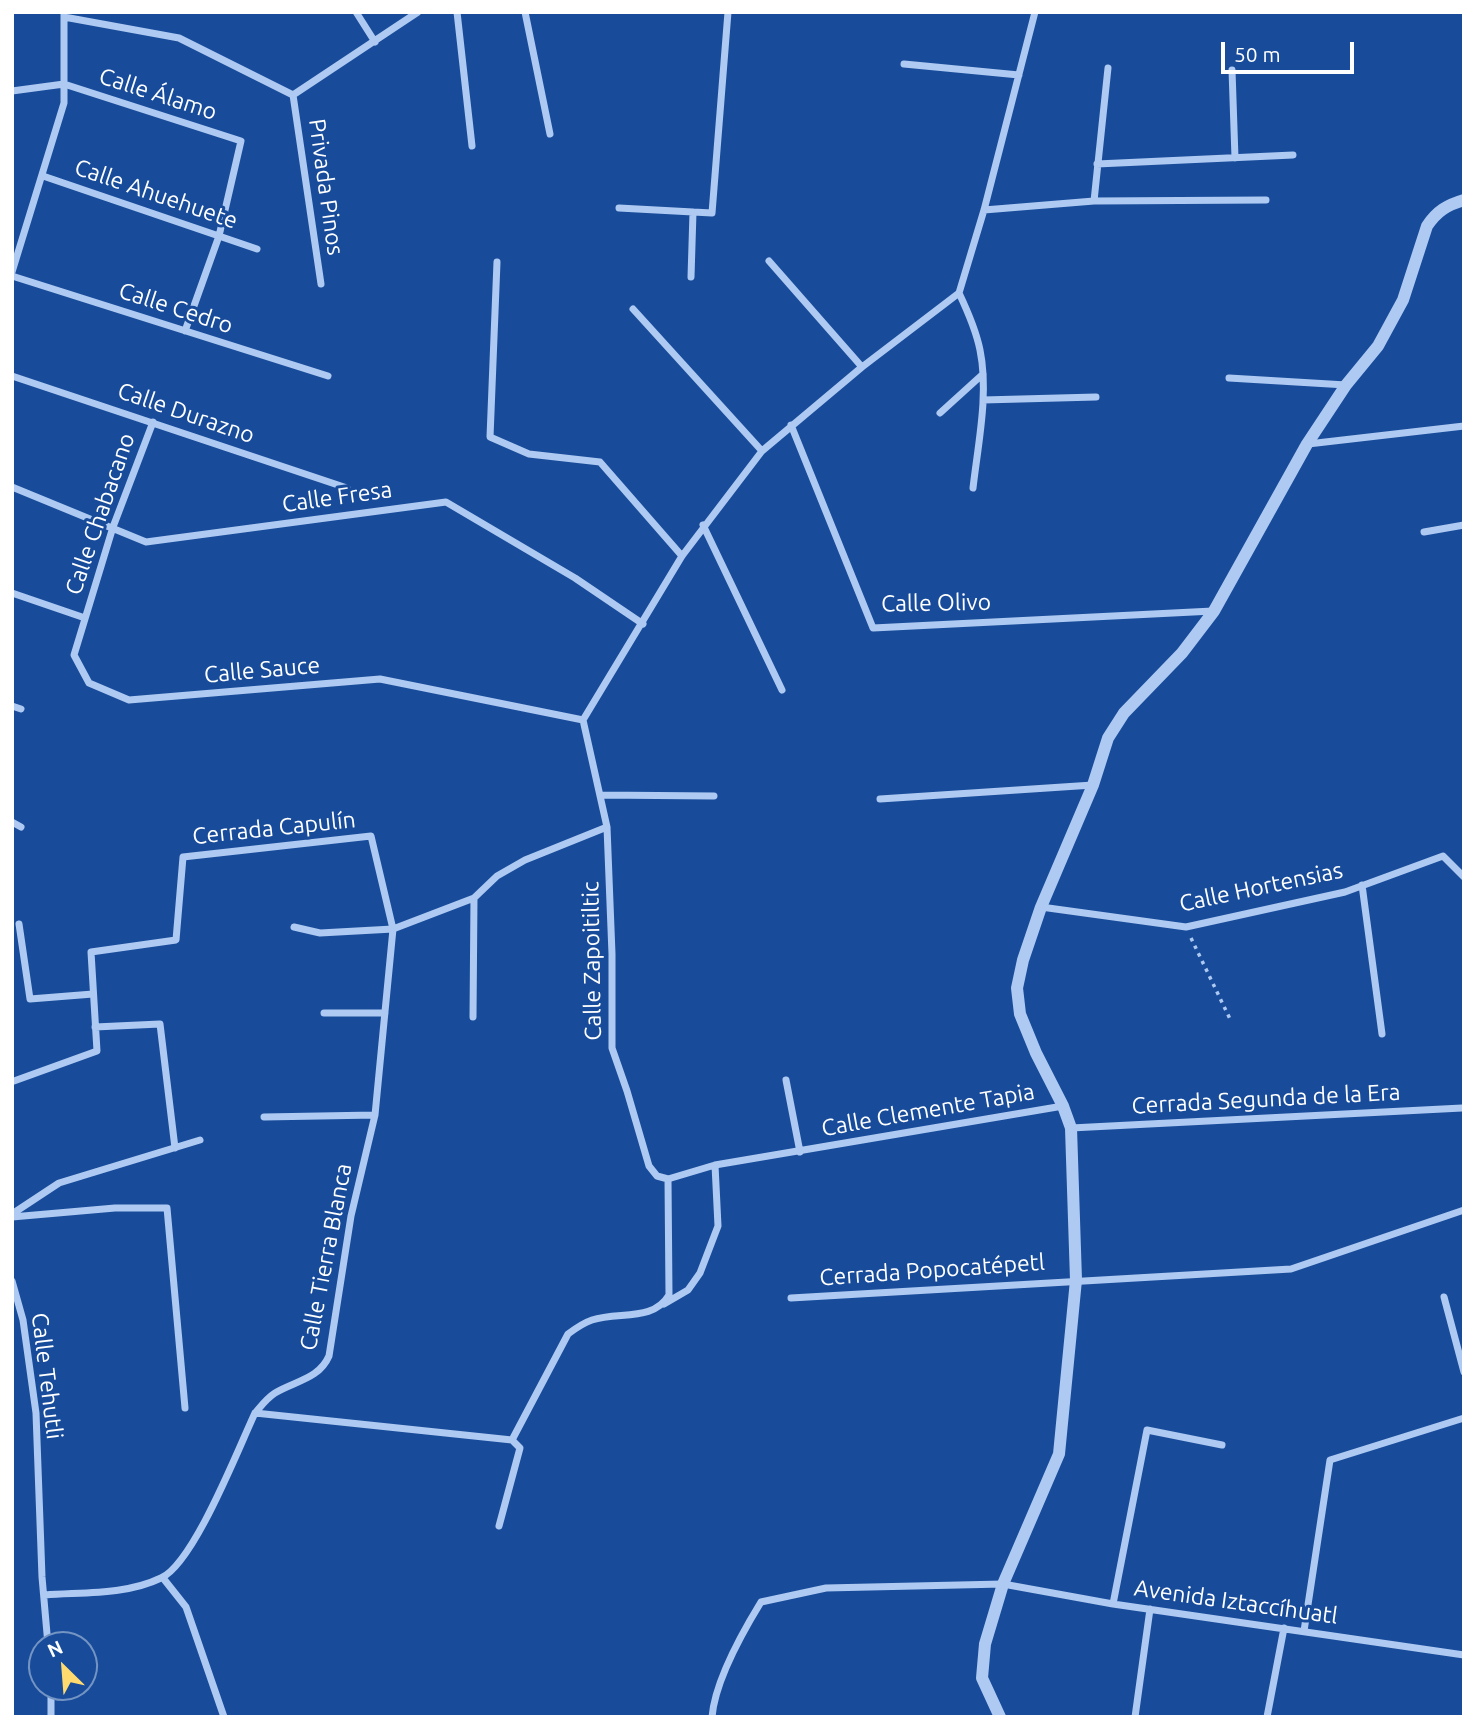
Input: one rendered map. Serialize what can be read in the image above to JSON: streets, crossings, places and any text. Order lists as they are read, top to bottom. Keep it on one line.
{"streets":{"street":["Calle Álamo","Privada Pinos","Calle Ahuehuete","Calle Cedro","Calle Durazno","Calle Fresa","Calle Chabacano","Calle Olivo","Calle Sauce","Cerrada Capulín","Calle Hortensias","Calle Zapoitiltic","Cerrada Segunda de la Era","Calle Clemente Tapia","Calle Tierra Blanca","Cerrada Popocatépetl","Calle Tehutli","Avenida Iztaccíhuatl"]},"crossings":[["Calle Álamo","Calle Ahuehuete"],["Calle Durazno","Calle Chabacano"],["Calle Fresa","Calle Chabacano"],["Calle Chabacano","Calle Sauce"],["Calle Sauce","Calle Zapoitiltic"],["Cerrada Capulín","Calle Tierra Blanca"]],"scale_bar":"50 m","north":"top left"}
